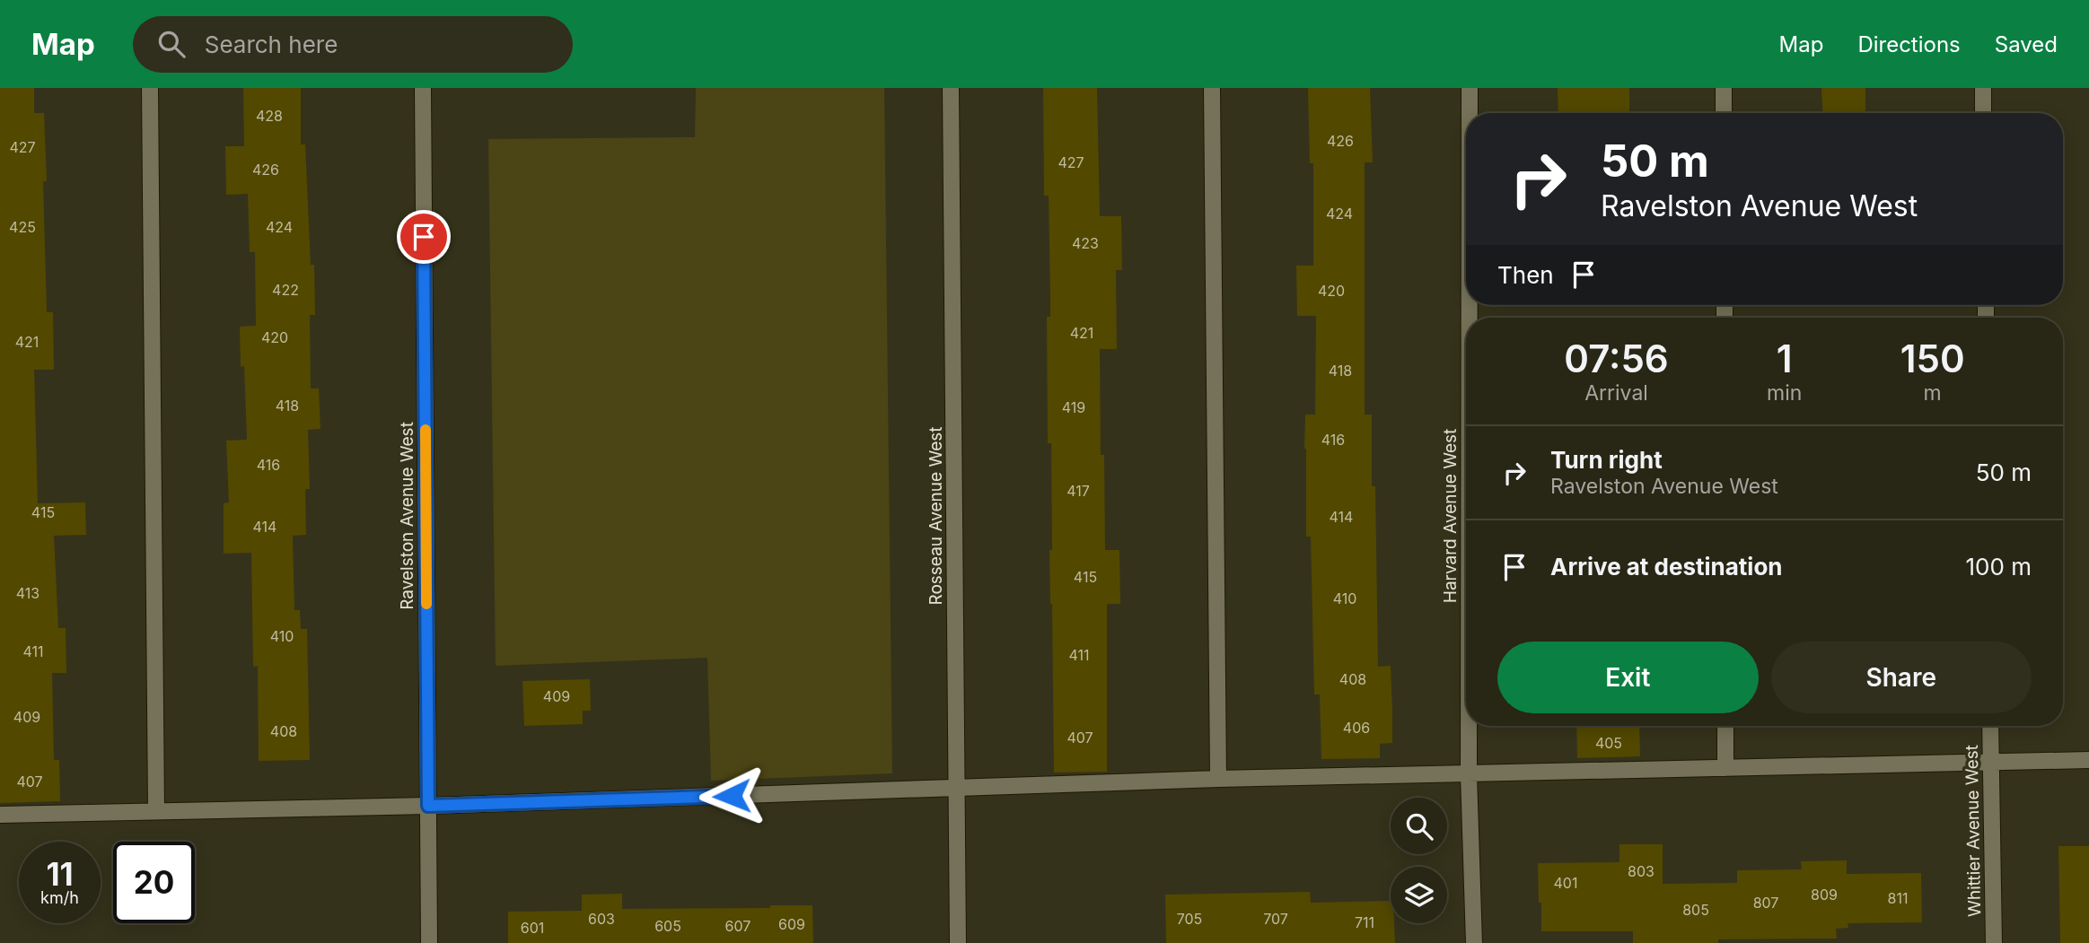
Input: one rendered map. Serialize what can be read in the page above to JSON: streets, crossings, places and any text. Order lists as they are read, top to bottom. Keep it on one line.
{"streets":{"street":["Ravelston Avenue West","Rosseau Avenue West","Harvard Avenue West","Whittier Avenue West"]},"house_numbers":["428","426","427","427","426","424","425","424","423","422","420","421","420","421","418","418","419","416","416","417","415","414","414","415","413","410","410","411","411","408","409","409","406","408","407","405","407","803","401","809","811","807","805","603","705","707","711","609","605","607","601"],"page":{"header":"Map","search":"Search here","nav":["Map","Directions","Saved"],"turn":["50 m","Ravelston Avenue West"],"then":"Then","eta":["07:56","Arrival","1","min","150","m"],"list":[{"name":"Turn right","note":"Ravelston Avenue West","value":"50 m"},{"name":"Arrive at destination","value":"100 m"}],"buttons":["Exit","Share"],"speed":"11 km/h","limit":"20"}}
